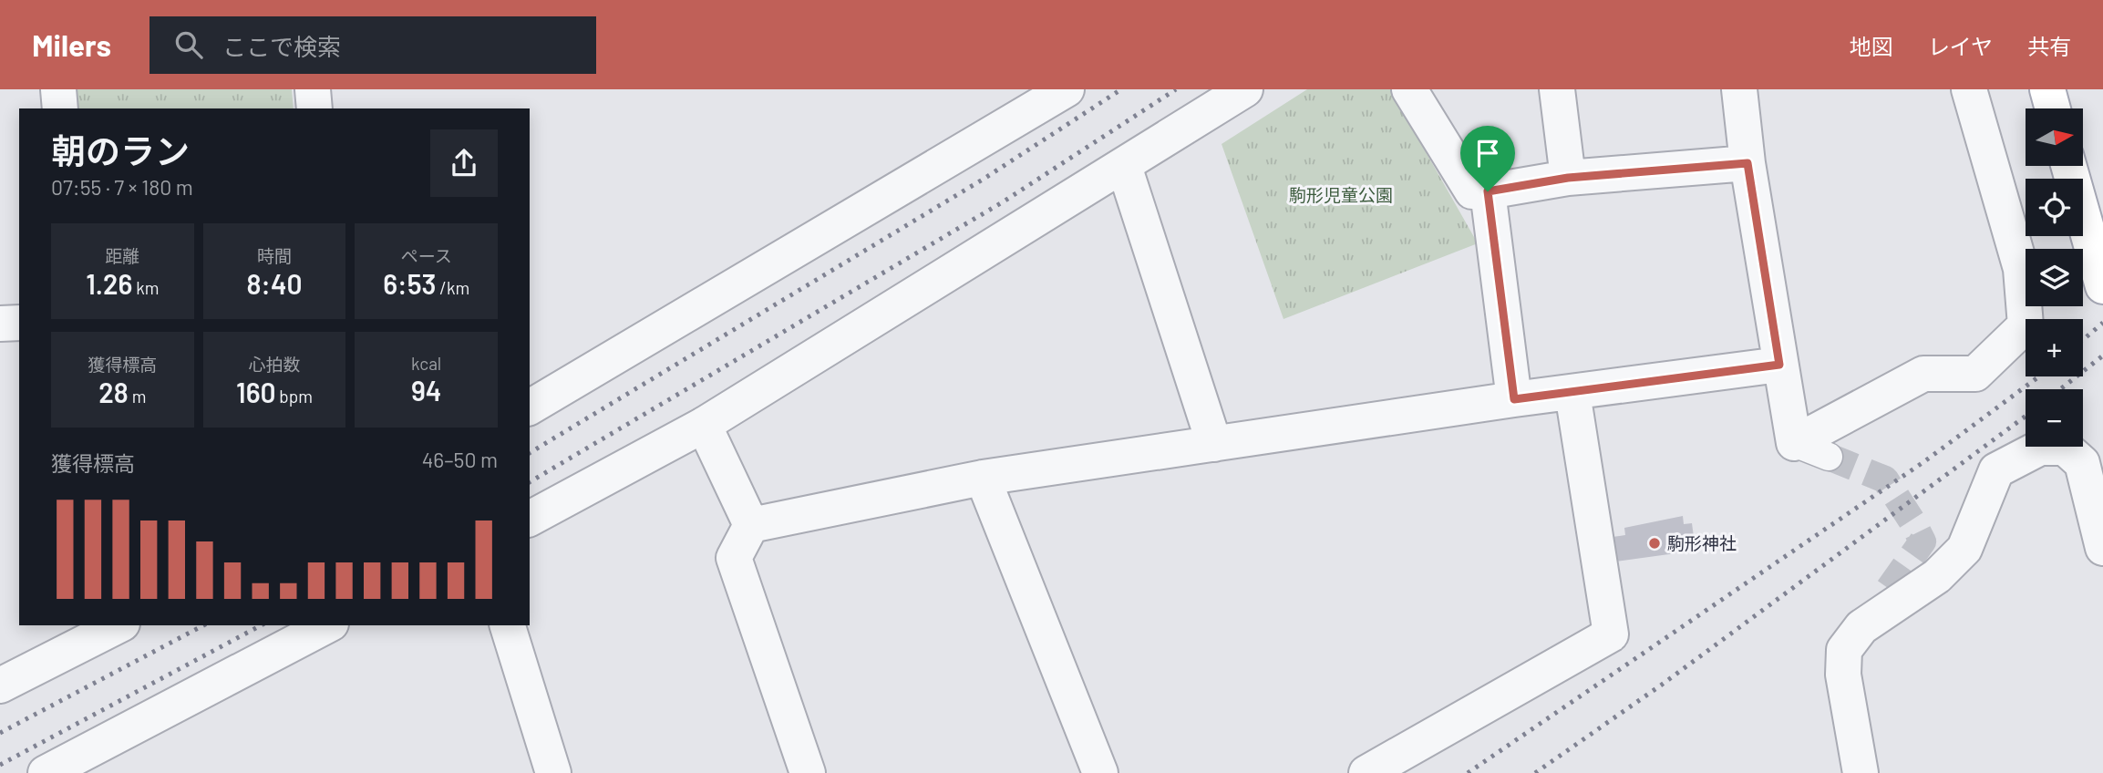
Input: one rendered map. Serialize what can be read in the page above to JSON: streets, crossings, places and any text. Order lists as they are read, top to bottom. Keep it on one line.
{"parks":["駒形児童公園"],"places":["駒形神社"],"north":"right","page":{"header":"Milers","search":"ここで検索","nav":["地図","レイヤ","共有"],"map_buttons":["+","−"],"heading":["朝のラン","07:55 · 7 × 180 m"],"stats":[["距離","1.26 km"],["時間","8:40"],["ペース","6:53 /km"],["獲得標高","28 m"],["心拍数","160 bpm"],["kcal","94"]],"chart":["獲得標高","46–50 m"]}}
